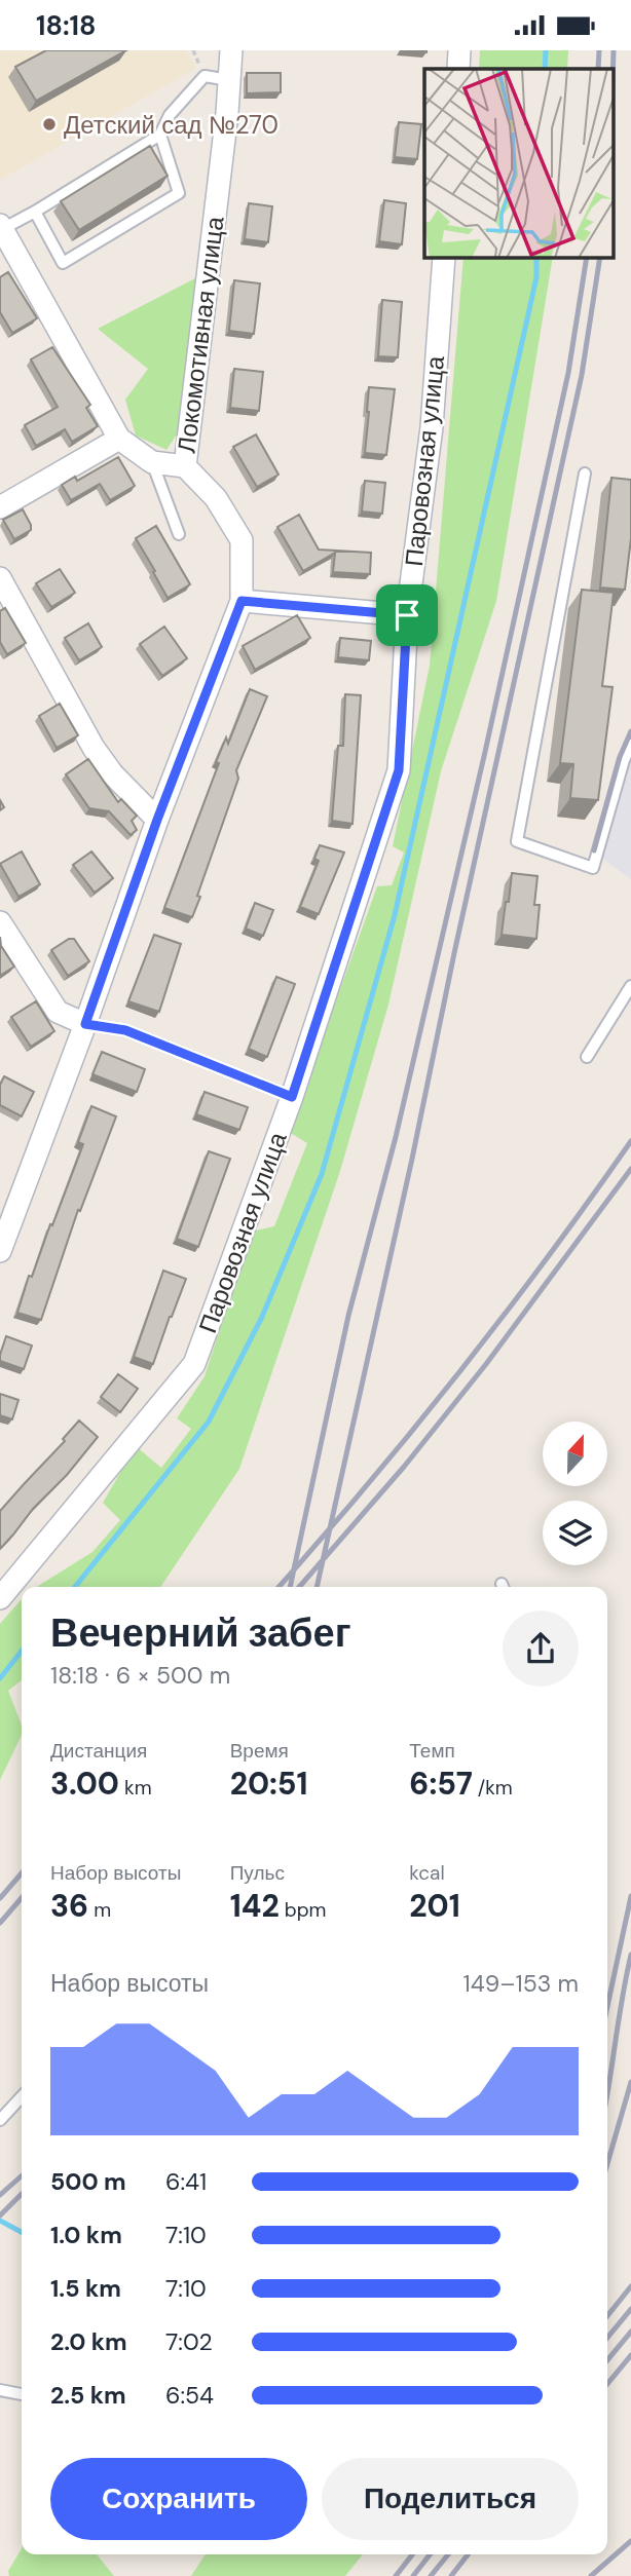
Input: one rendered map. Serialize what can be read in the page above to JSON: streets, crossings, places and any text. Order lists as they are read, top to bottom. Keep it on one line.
{"streets":{"street":["Локомотивная улица","Паровозная улица"]},"places":["Детский сад №270"],"north":"top","page":{"status":"18:18","heading":["Вечерний забег","18:18 · 6 × 500 m"],"stats":[["Дистанция","3.00 km"],["Время","20:51"],["Темп","6:57 /km"],["Набор высоты","36 m"],["Пульс","142 bpm"],["kcal","201"]],"chart":["Набор высоты","149–153 m"],"list":[{"name":"500 m","note":"6:41"},{"name":"1.0 km","note":"7:10"},{"name":"1.5 km","note":"7:10"},{"name":"2.0 km","note":"7:02"},{"name":"2.5 km","note":"6:54"}],"buttons":["Сохранить","Поделиться"]}}
